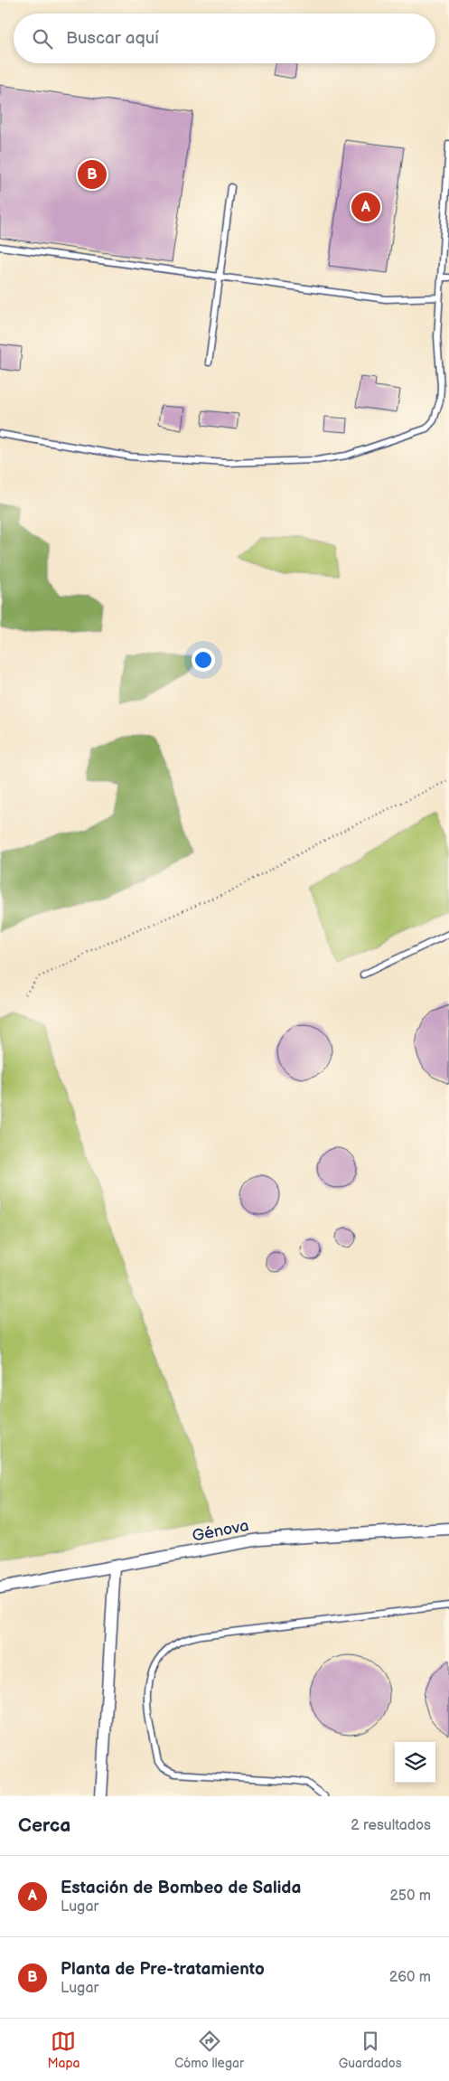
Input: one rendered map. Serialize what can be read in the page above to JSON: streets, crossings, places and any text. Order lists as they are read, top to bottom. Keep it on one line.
{"streets":{"street":["Génova"]},"page":{"search":"Buscar aquí","pins":["B","A"],"heading":["Cerca","2 resultados"],"list":[{"mark":"A","name":"Estación de Bombeo de Salida","note":"Lugar","value":"250 m"},{"mark":"B","name":"Planta de Pre-tratamiento","note":"Lugar","value":"260 m"}],"nav":["Mapa","Cómo llegar","Guardados"]}}
